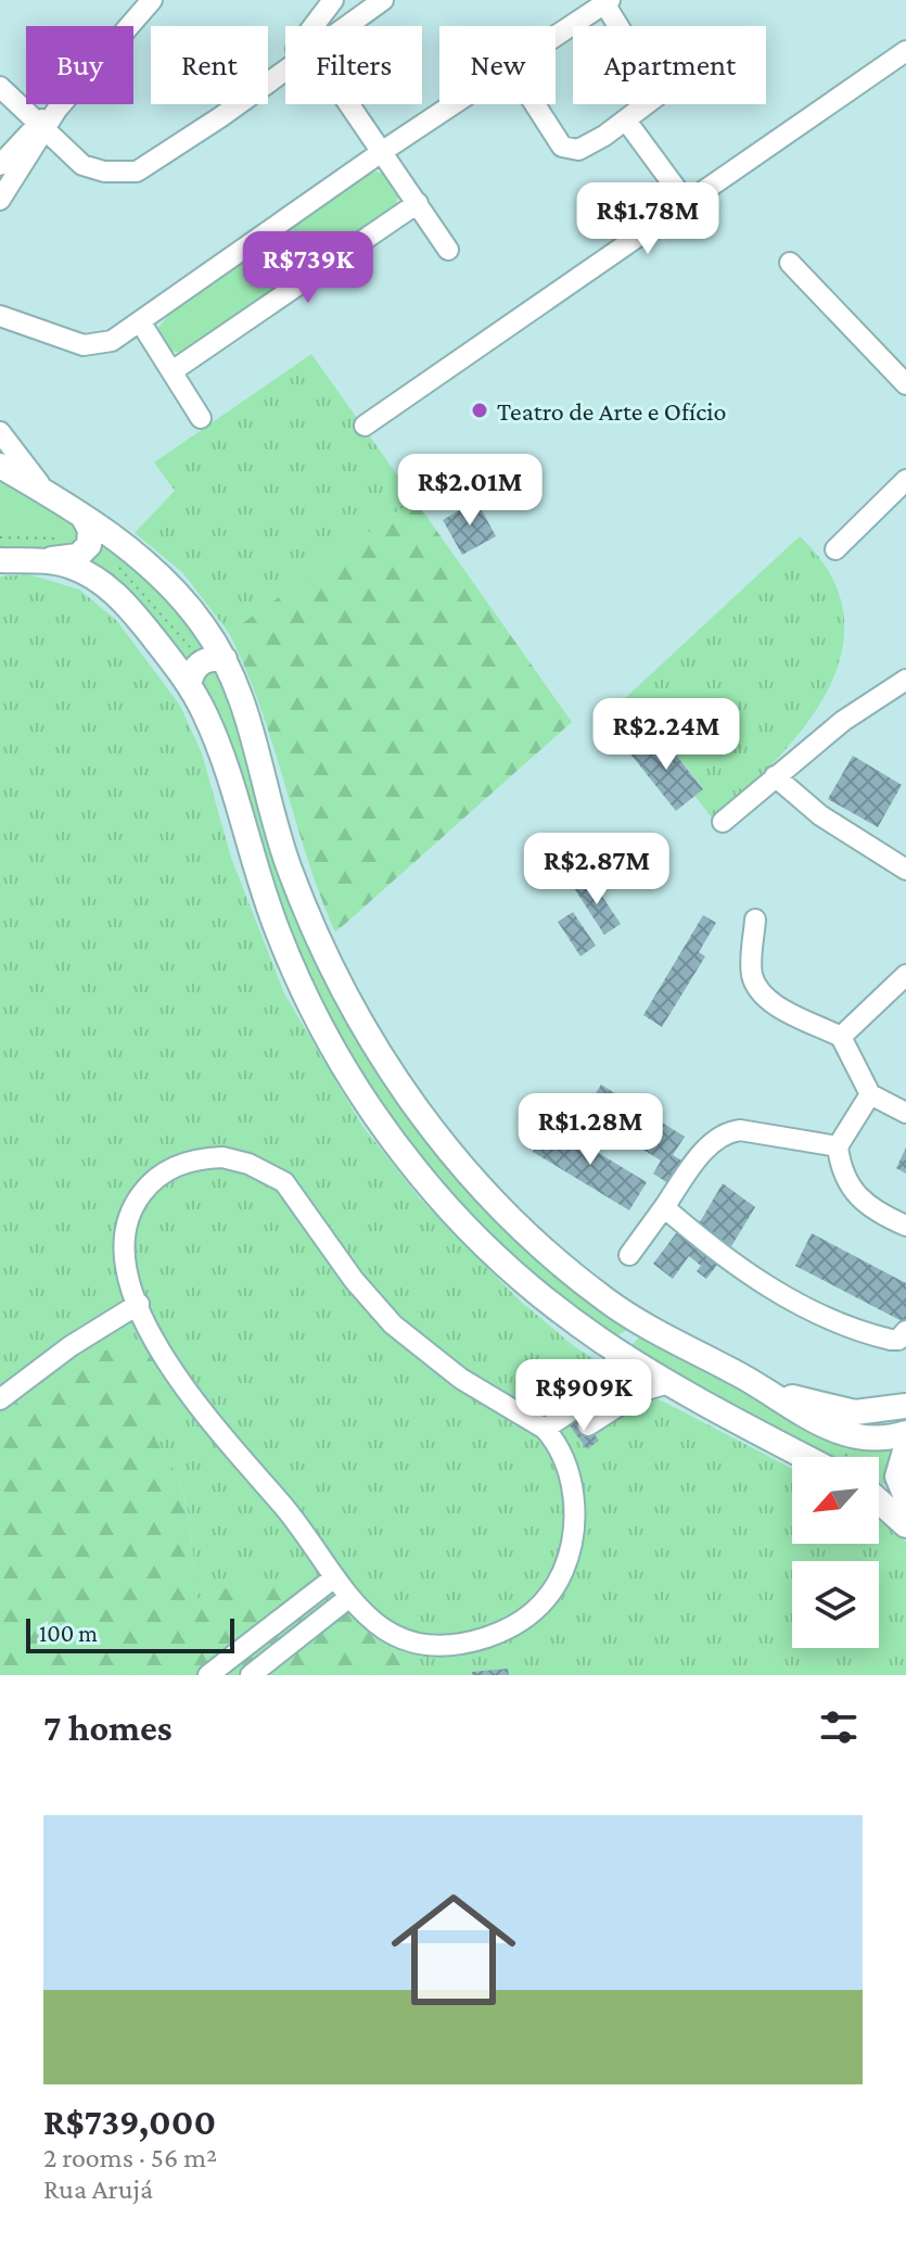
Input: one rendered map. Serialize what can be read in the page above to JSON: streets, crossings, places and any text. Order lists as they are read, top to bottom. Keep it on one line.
{"places":["Teatro de Arte e Ofício"],"scale_bar":"100 m","north":"bottom left","page":{"chip":["Buy","Rent","Filters","New","Apartment"],"price":["R$1.78M","R$739K","R$2.01M","R$2.24M","R$2.87M","R$1.28M","R$909K"],"scale":"100 m","heading":"7 homes","list":[{"name":"R$739,000","note":"2 rooms · 56 m² · Rua Arujá"}]}}
